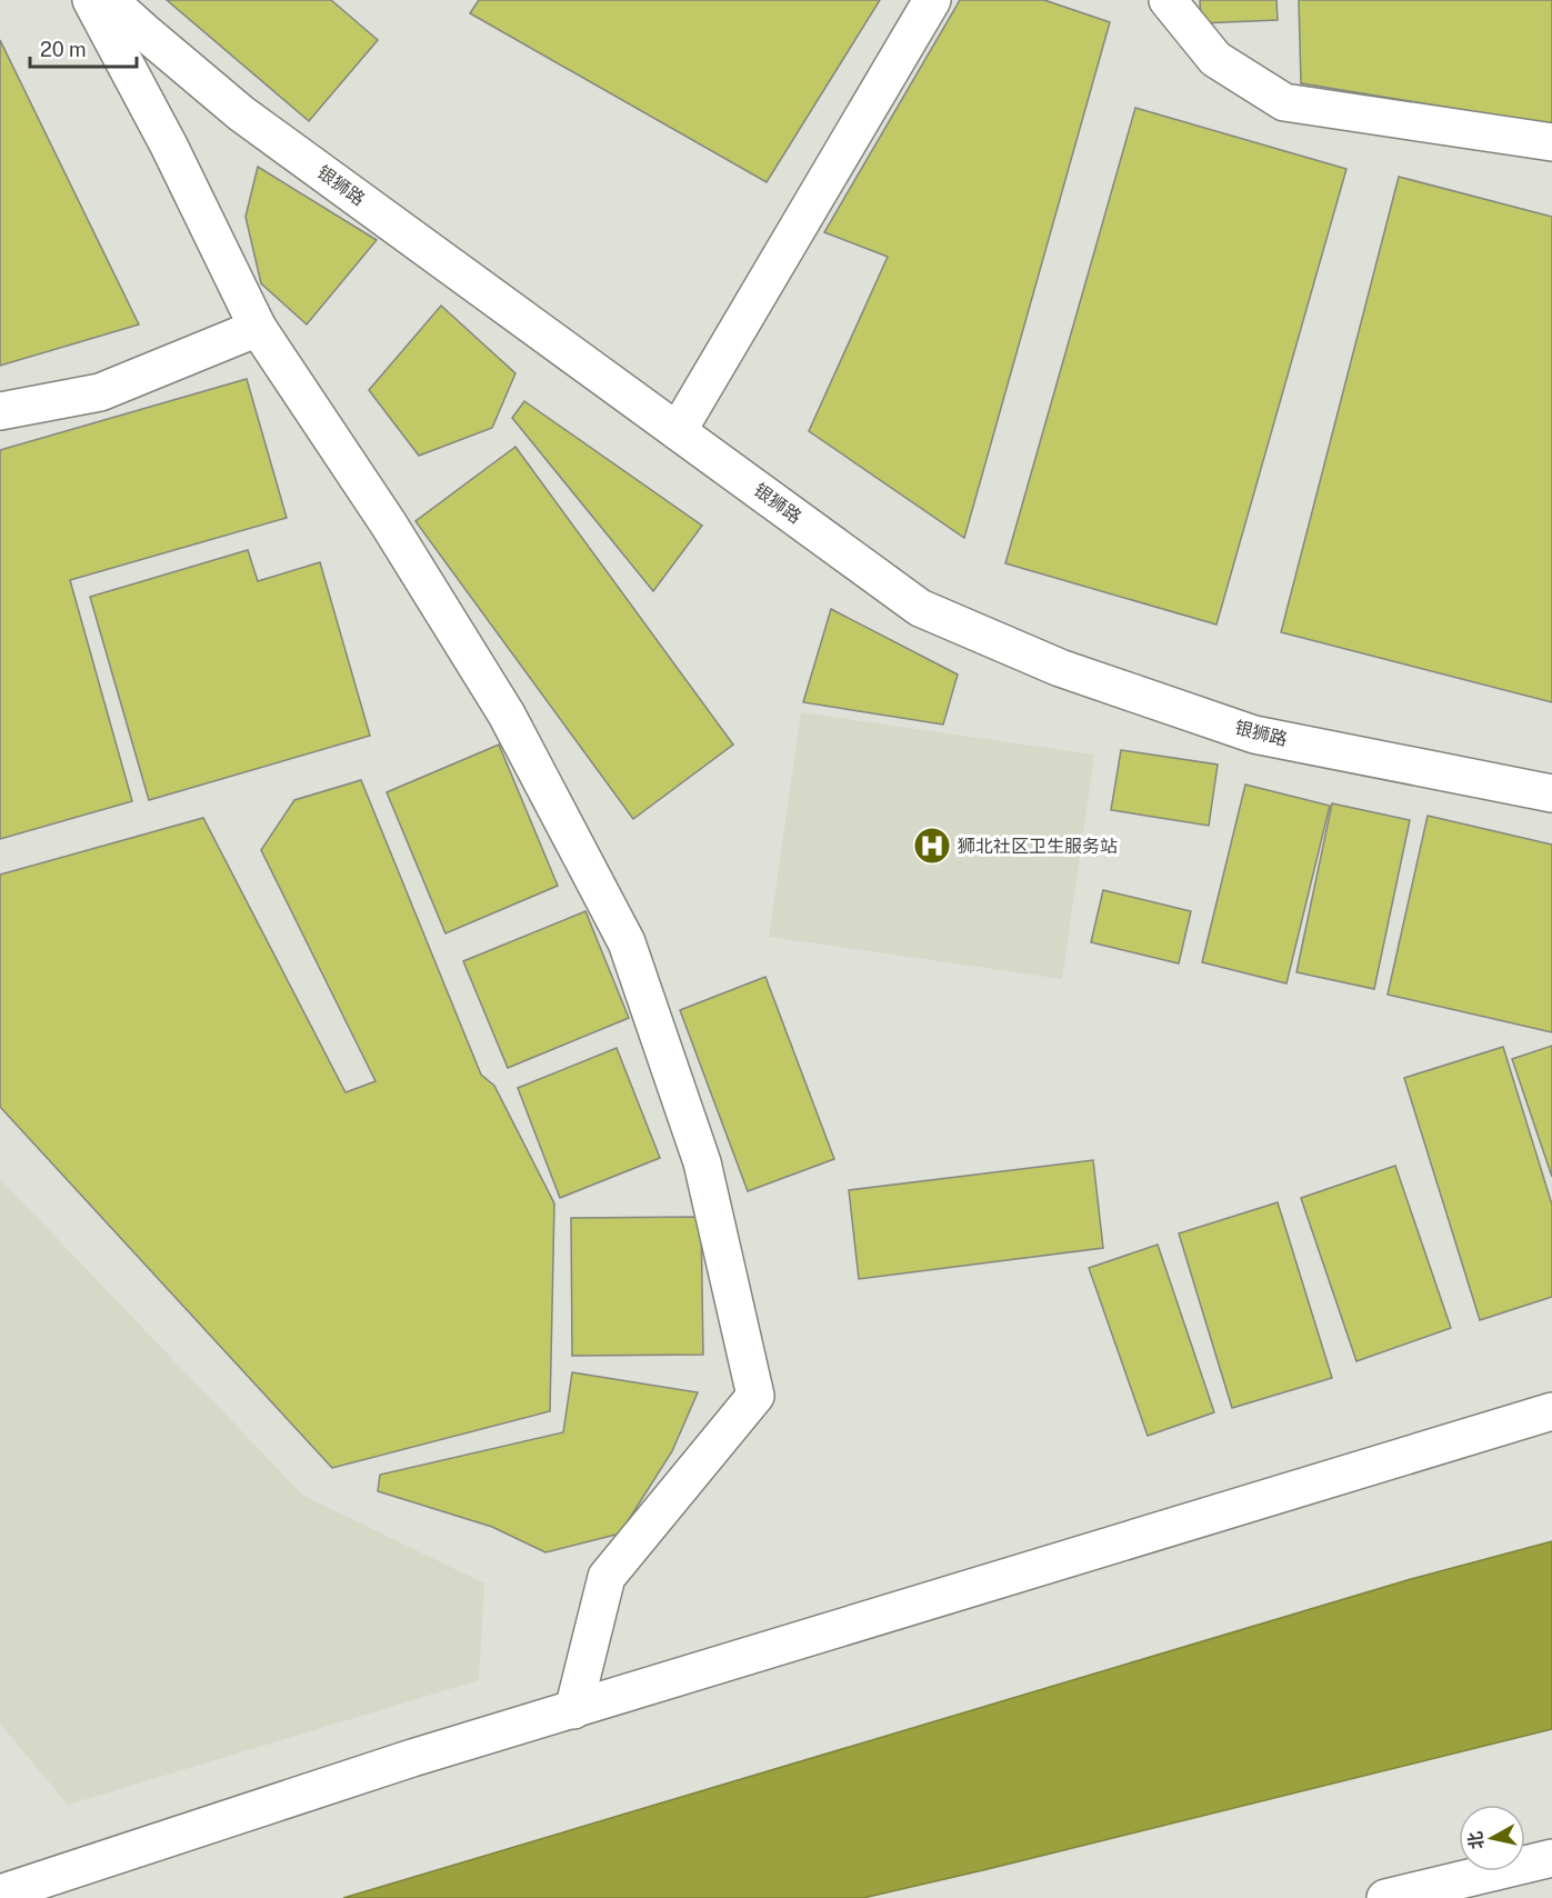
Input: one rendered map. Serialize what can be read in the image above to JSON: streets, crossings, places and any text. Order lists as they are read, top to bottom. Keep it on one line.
{"streets":{"main road":["银狮路"]},"places":{"hospital":["狮北社区卫生服务站"]},"scale_bar":"20 m","north":"left"}
